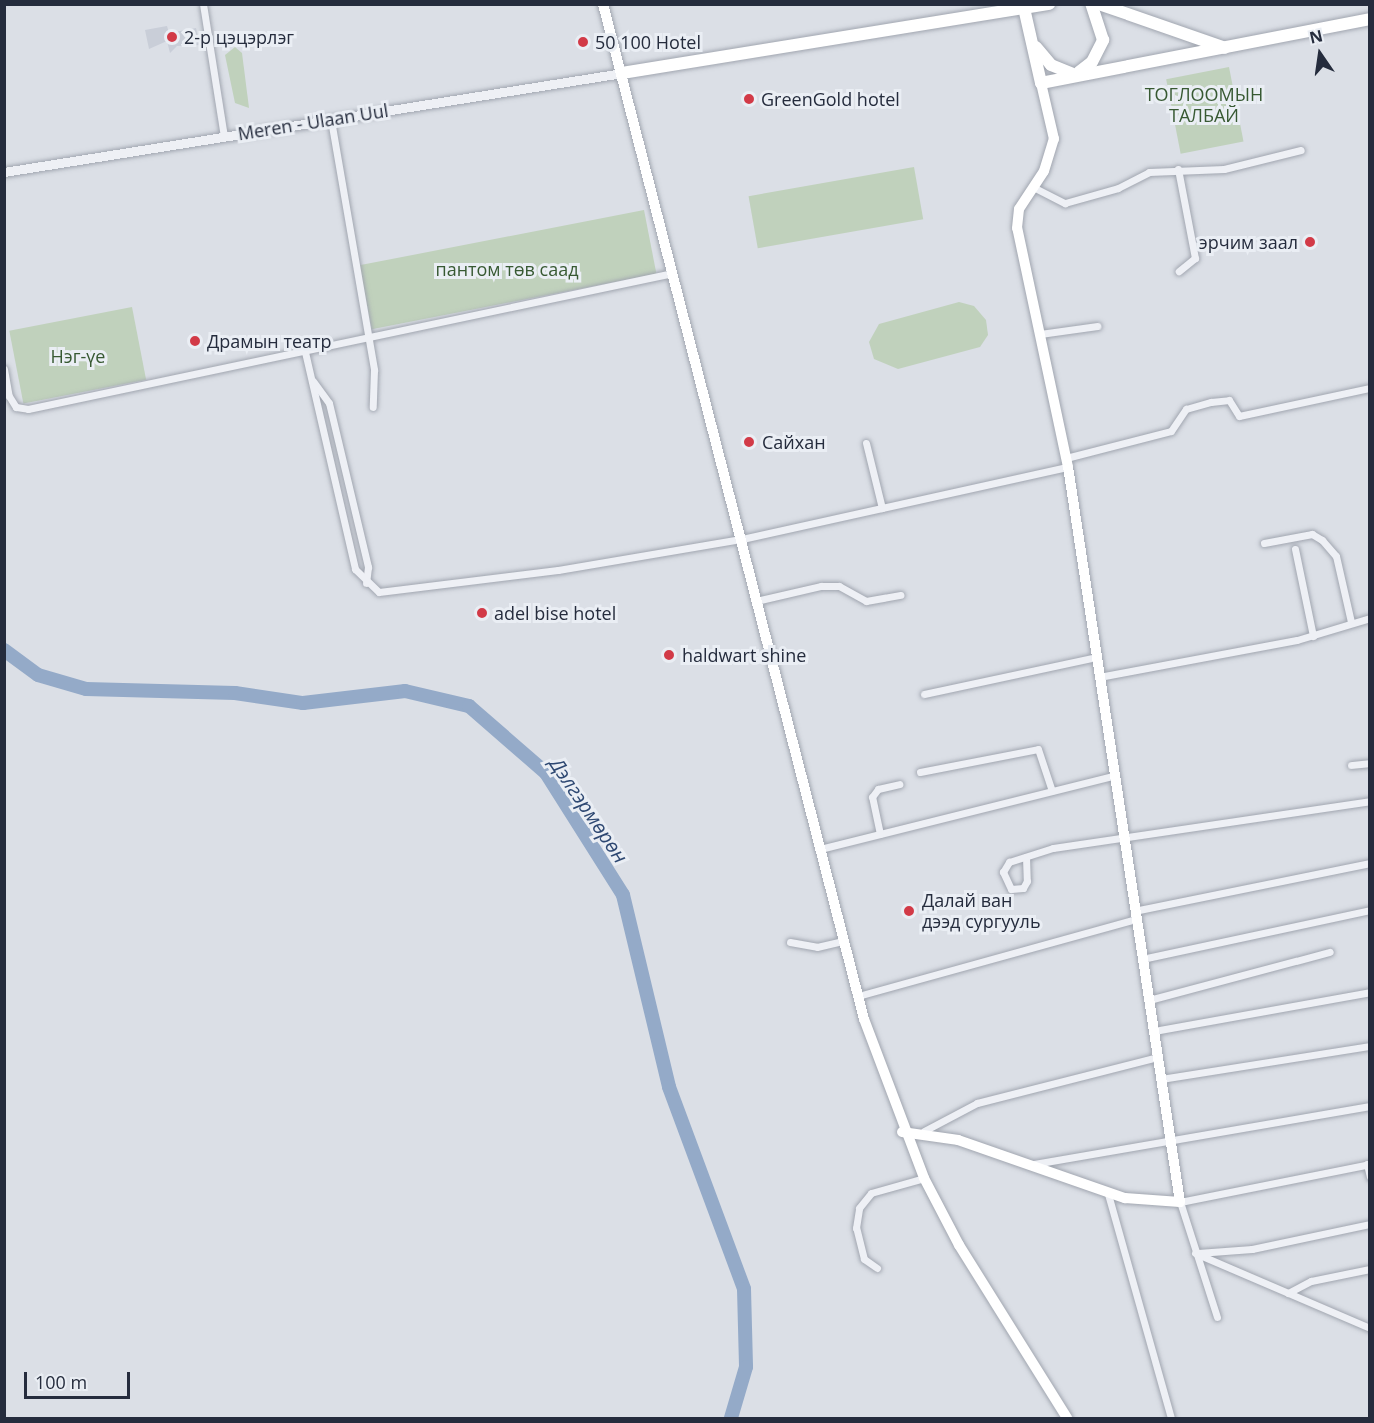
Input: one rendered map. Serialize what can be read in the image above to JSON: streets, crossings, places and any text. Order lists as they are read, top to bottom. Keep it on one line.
{"streets":{"street":["Meren - Ulaan Uul"]},"water":["Дэлгэрмөрөн"],"parks":["ТОГЛООМЫН ТАЛБАЙ","пантом төв саад","Нэг-үе"],"places":["2-р цэцэрлэг","50 100 Hotel","GreenGold hotel","эрчим заал","Драмын театр","Сайхан","adel bise hotel","haldwart shine","Далай ван дээд сургууль"],"scale_bar":"100 m","north":"top"}
